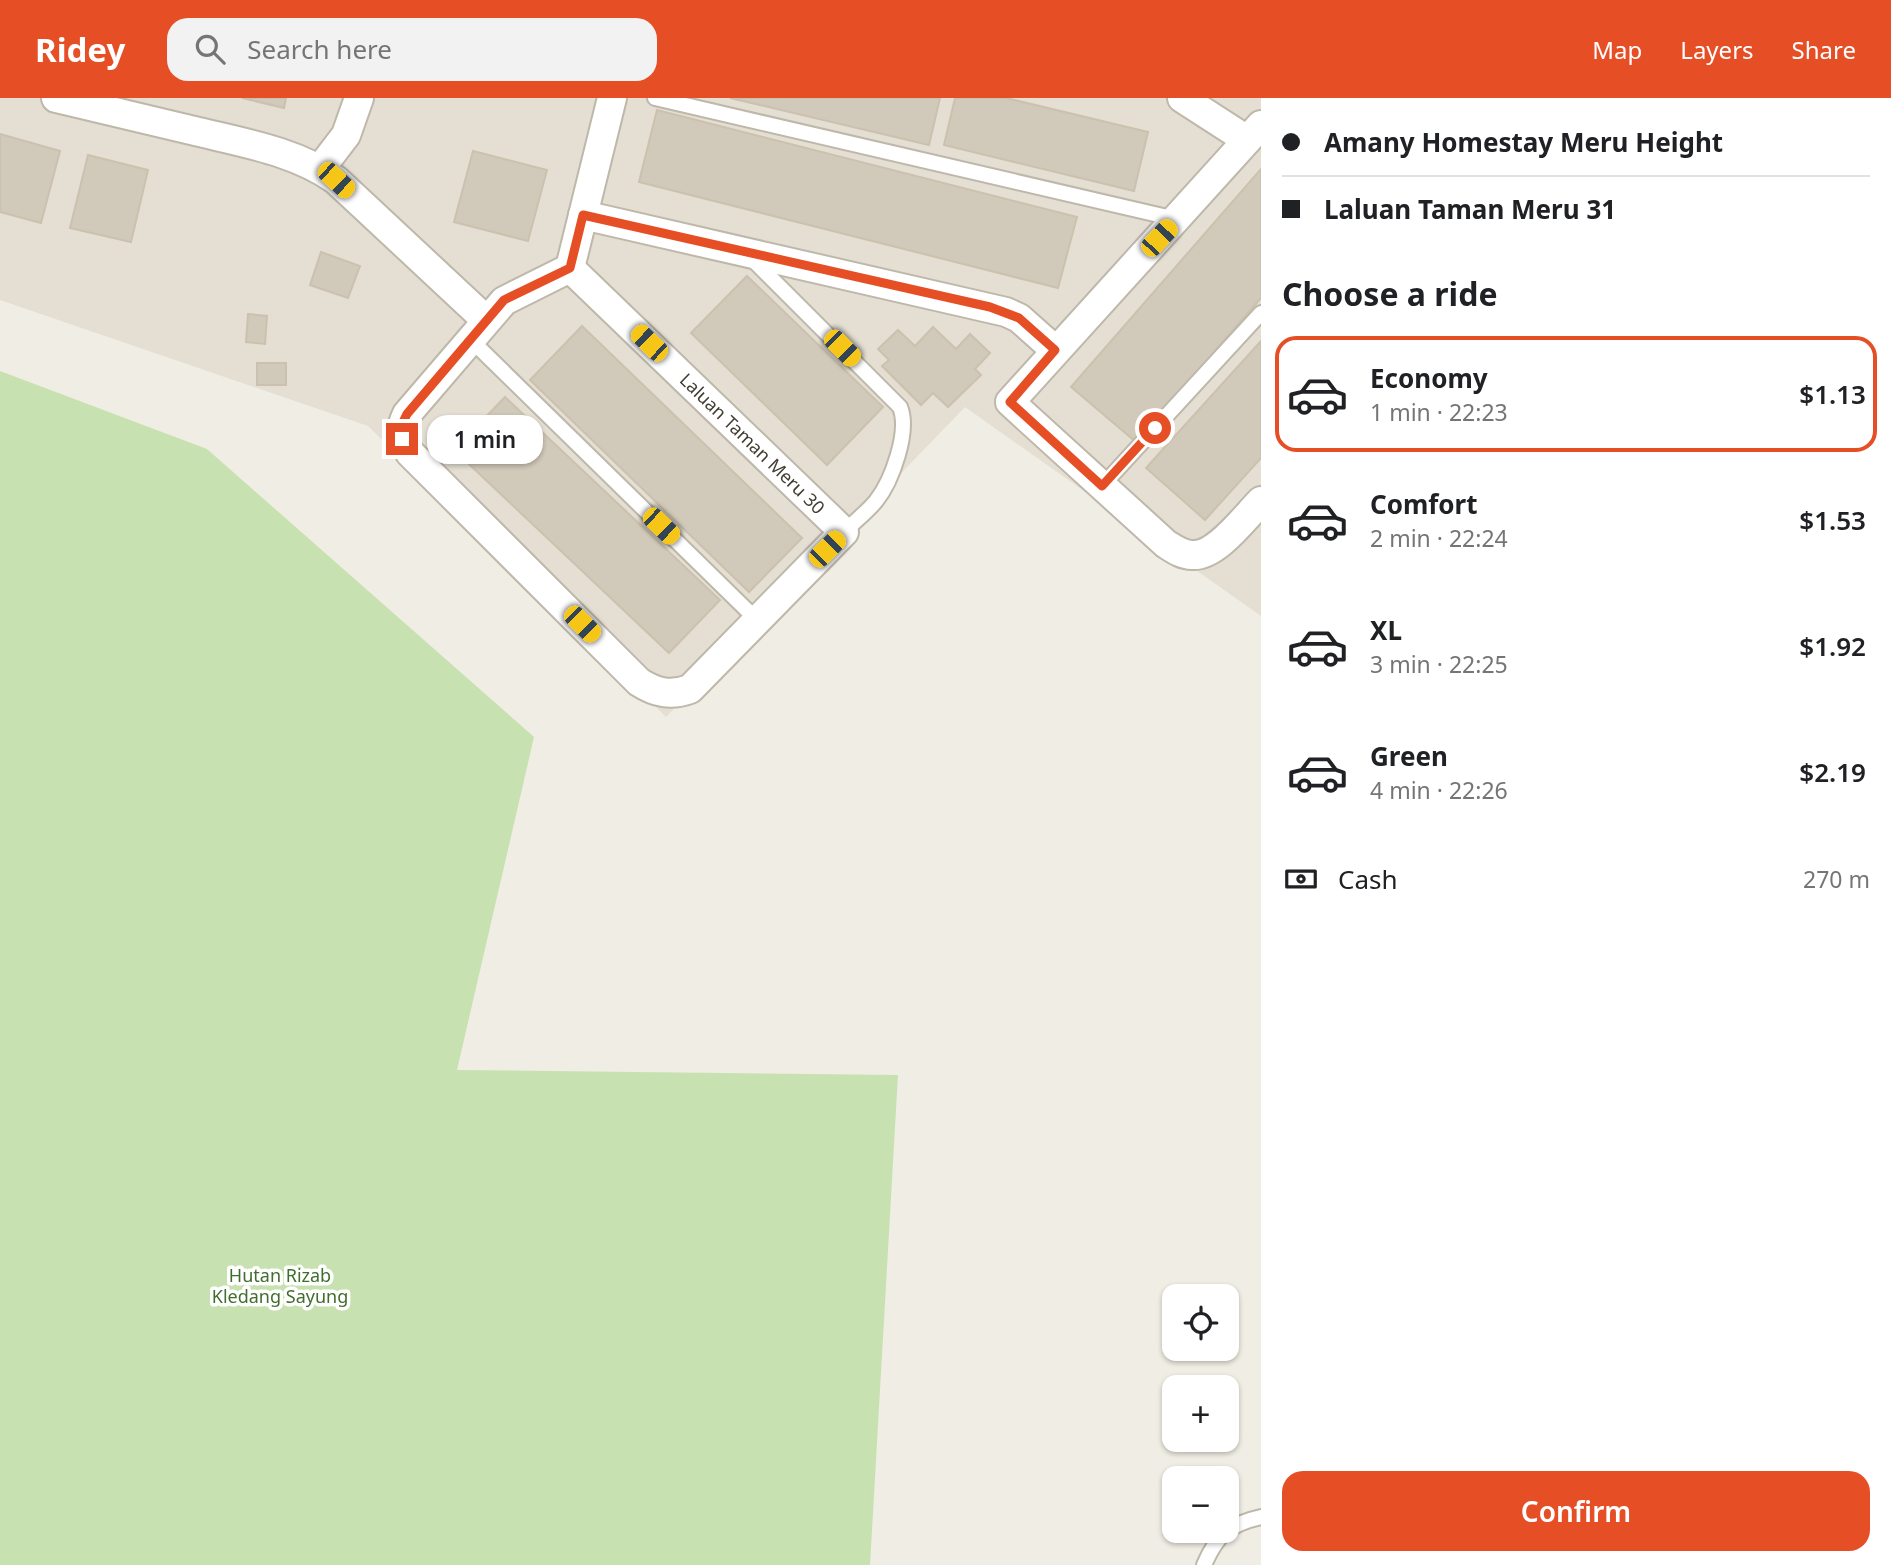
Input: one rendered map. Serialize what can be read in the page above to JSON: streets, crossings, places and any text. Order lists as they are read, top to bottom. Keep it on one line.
{"streets":{"street":["Laluan Taman Meru 30"]},"parks":["Hutan Rizab Kledang Sayung"],"page":{"header":"Ridey","search":"Search here","nav":["Map","Layers","Share"],"banner":["Amany Homestay Meru Height","Laluan Taman Meru 31"],"heading":"Choose a ride","list":[{"name":"Economy","note":"1 min · 22:23","value":"$1.13"},{"name":"Comfort","note":"2 min · 22:24","value":"$1.53"},{"name":"XL","note":"3 min · 22:25","value":"$1.92"},{"name":"Green","note":"4 min · 22:26","value":"$2.19"}],"bubble":"1 min","pay":["Cash","270 m"],"map_buttons":["+","−"],"buttons":"Confirm"}}
